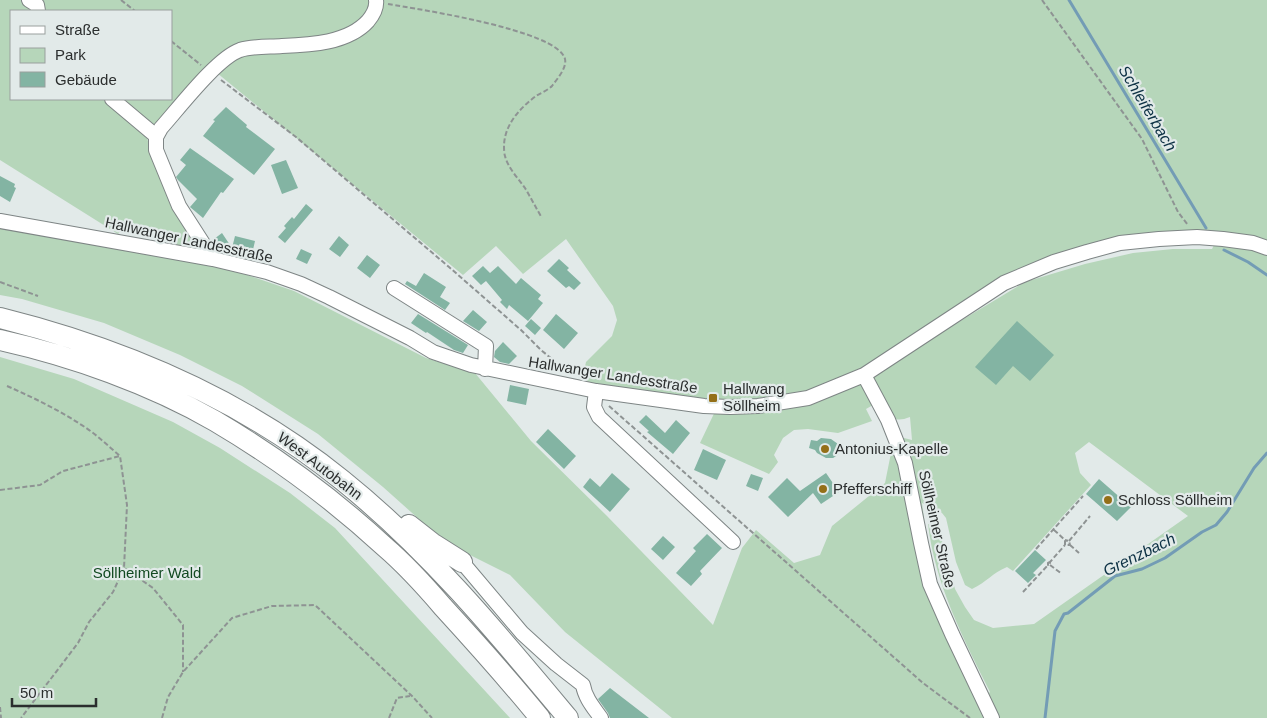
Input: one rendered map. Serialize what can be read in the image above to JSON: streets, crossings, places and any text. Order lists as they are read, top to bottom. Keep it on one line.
{"streets":{"highway":["West Autobahn"],"street":["Hallwanger Landesstraße","Söllheimer Straße"]},"crossings":[["Hallwanger Landesstraße","Söllheimer Straße"]],"water":["Schleiferbach","Grenzbach"],"parks":["Söllheimer Wald"],"places":{"transit":["Hallwang Söllheim"],"other":["Antonius-Kapelle","Pfefferschiff","Schloss Söllheim"]},"legend":["Straße","Park","Gebäude"],"scale_bar":"50 m"}
